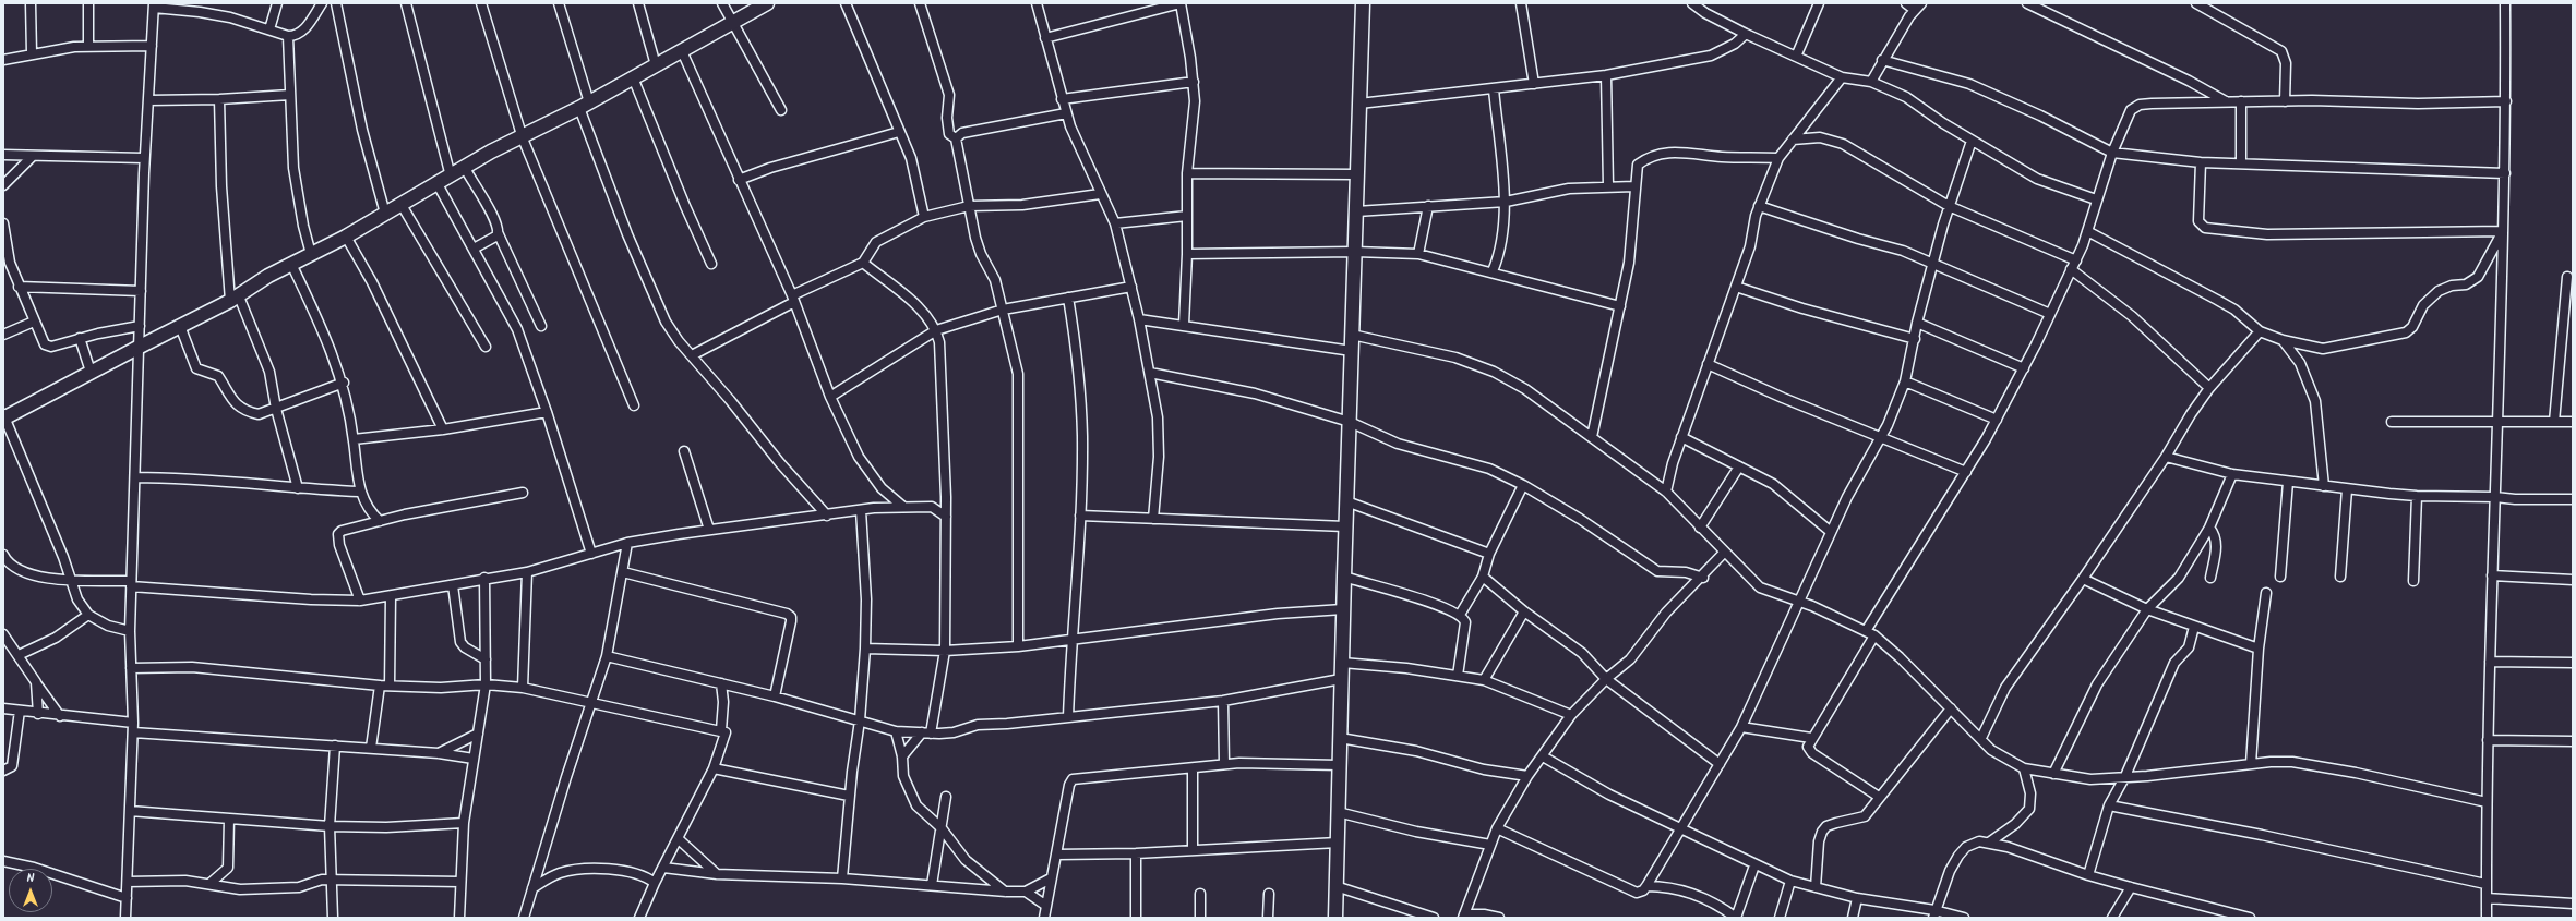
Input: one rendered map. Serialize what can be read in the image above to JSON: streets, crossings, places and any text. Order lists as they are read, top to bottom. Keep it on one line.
{"north":"top"}
